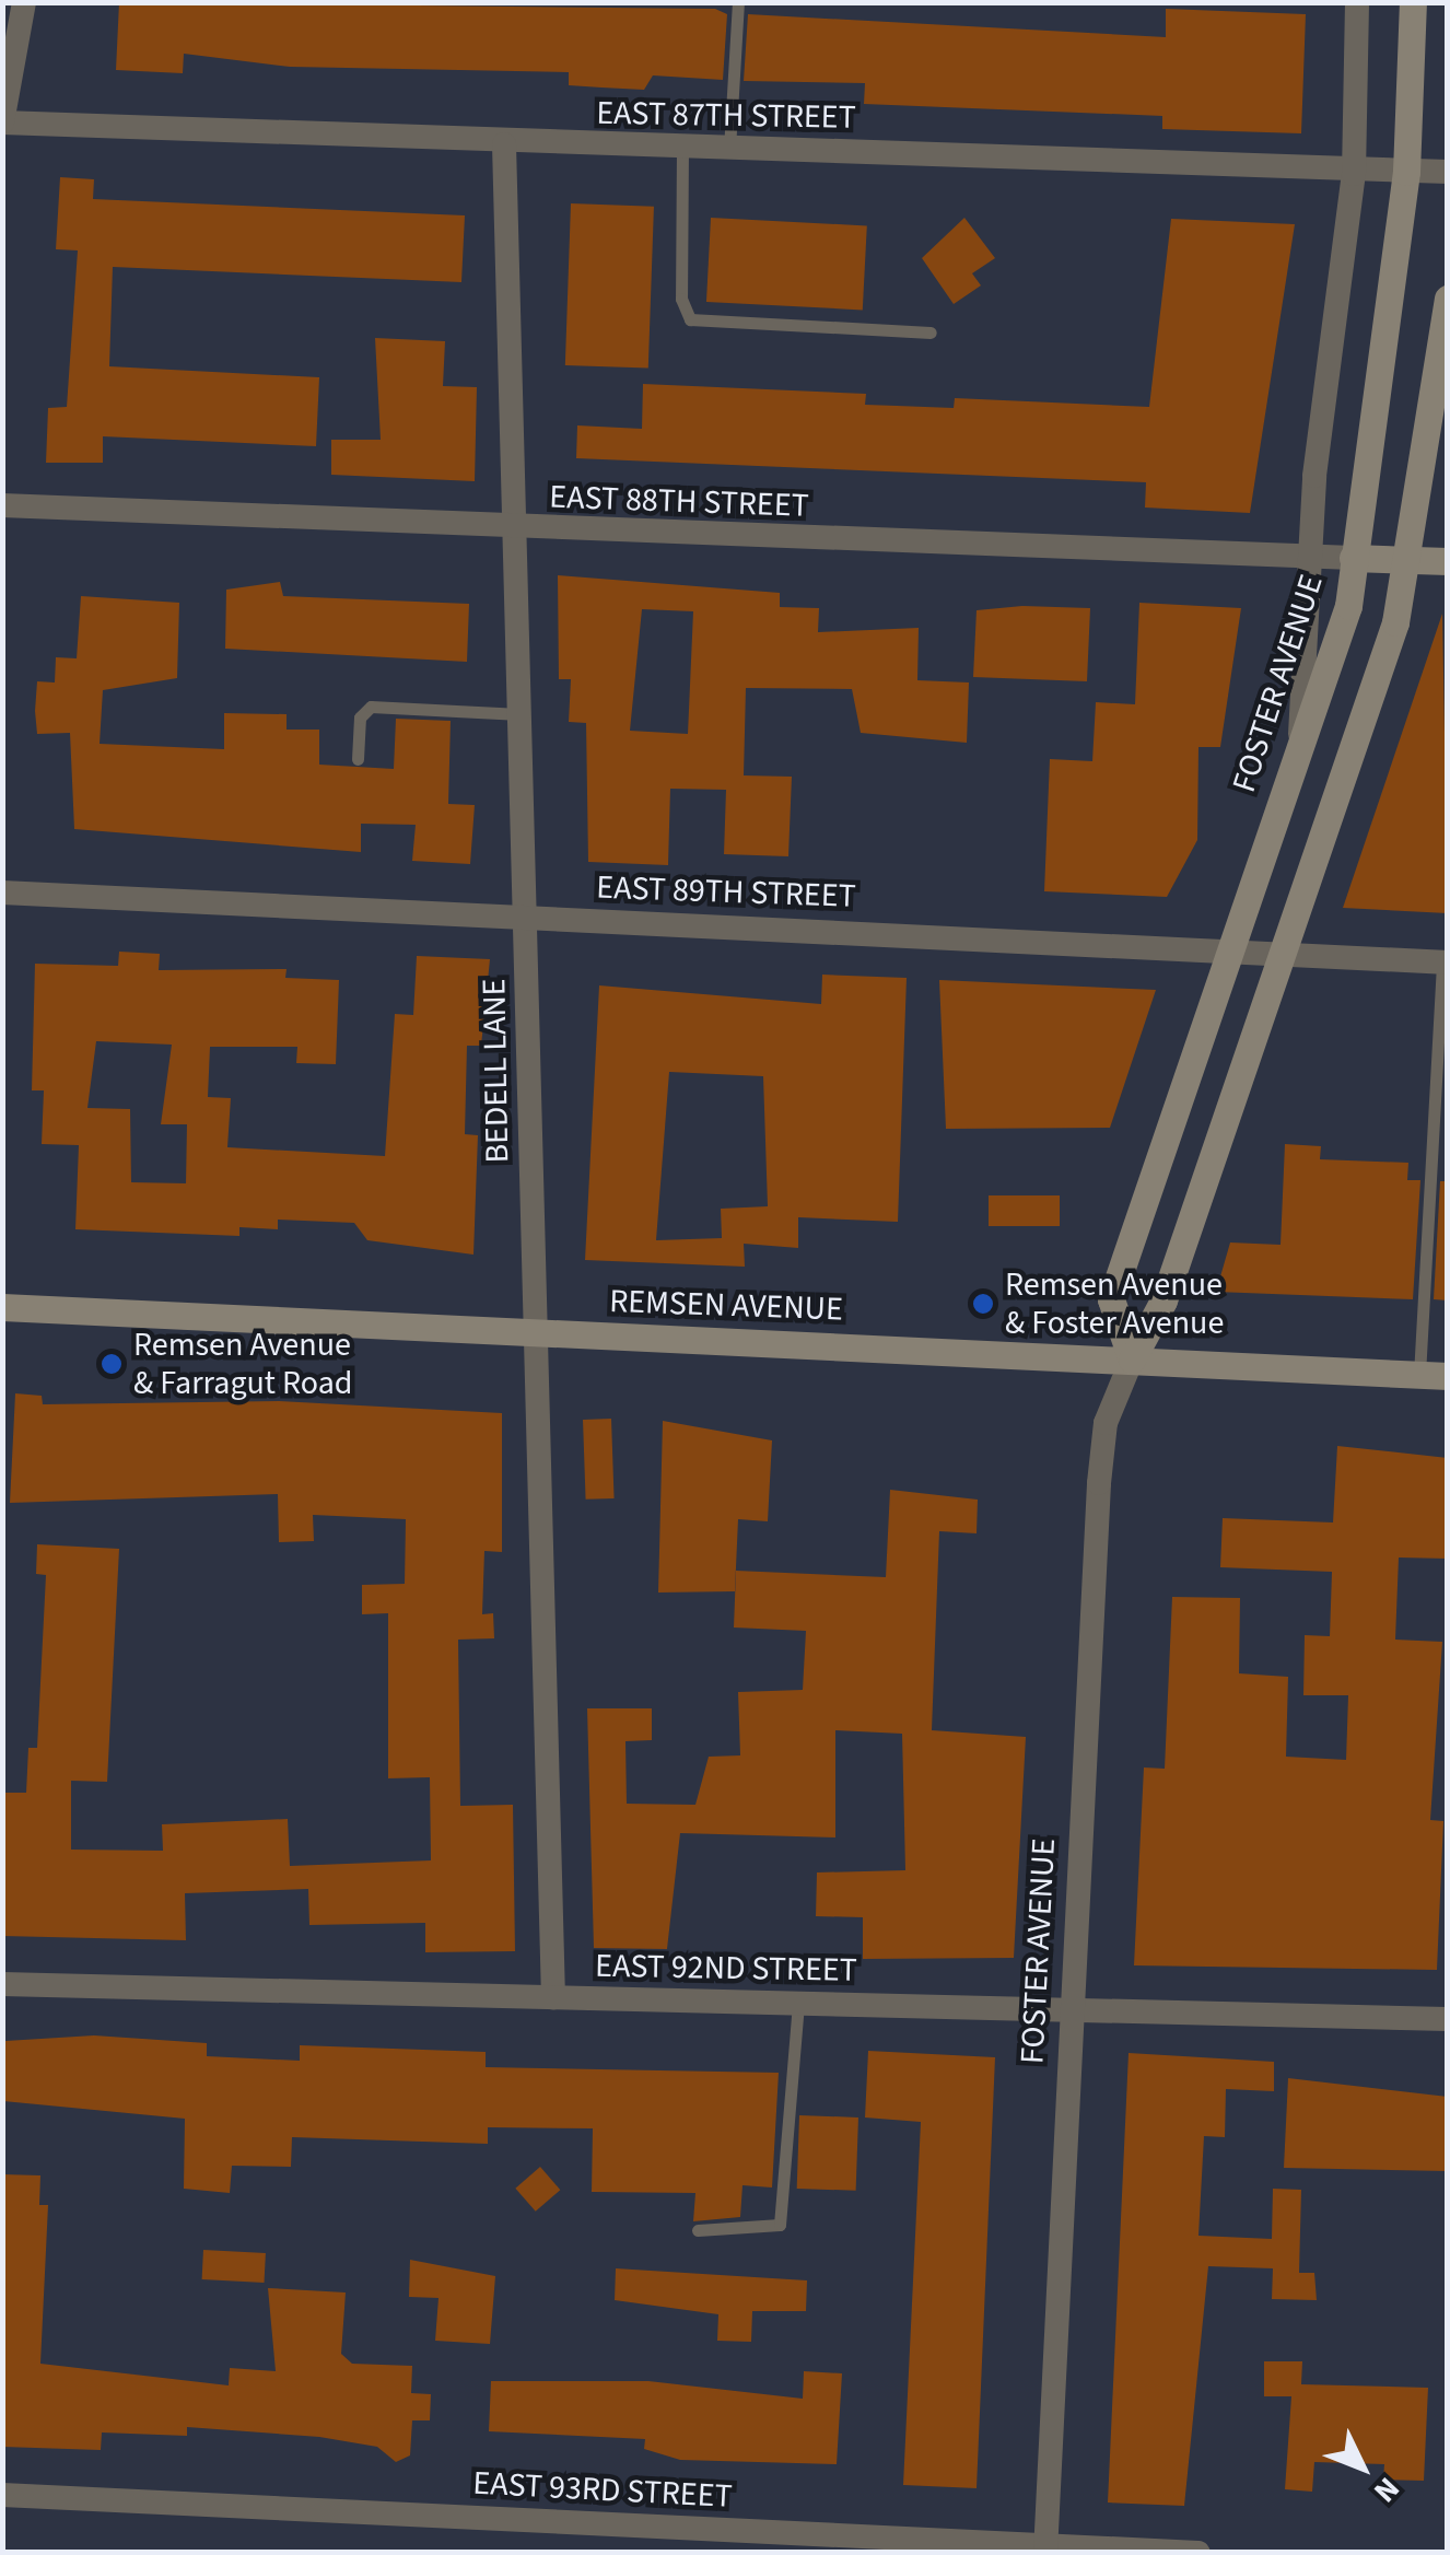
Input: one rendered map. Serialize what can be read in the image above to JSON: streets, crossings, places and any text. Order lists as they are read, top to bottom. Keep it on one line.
{"streets":{"main road":["FOSTER AVENUE","REMSEN AVENUE"],"street":["EAST 87TH STREET","EAST 88TH STREET","EAST 89TH STREET","BEDELL LANE","EAST 92ND STREET","EAST 93RD STREET"]},"crossings":[["EAST 87TH STREET","FOSTER AVENUE"],["EAST 87TH STREET","BEDELL LANE"],["EAST 88TH STREET","FOSTER AVENUE"],["EAST 88TH STREET","BEDELL LANE"],["FOSTER AVENUE","EAST 89TH STREET"],["FOSTER AVENUE","REMSEN AVENUE"],["FOSTER AVENUE","EAST 92ND STREET"],["FOSTER AVENUE","EAST 93RD STREET"],["EAST 89TH STREET","BEDELL LANE"],["BEDELL LANE","REMSEN AVENUE"],["BEDELL LANE","EAST 92ND STREET"]],"places":["Remsen Avenue & Foster Avenue","Remsen Avenue & Farragut Road"],"north":"bottom right"}
